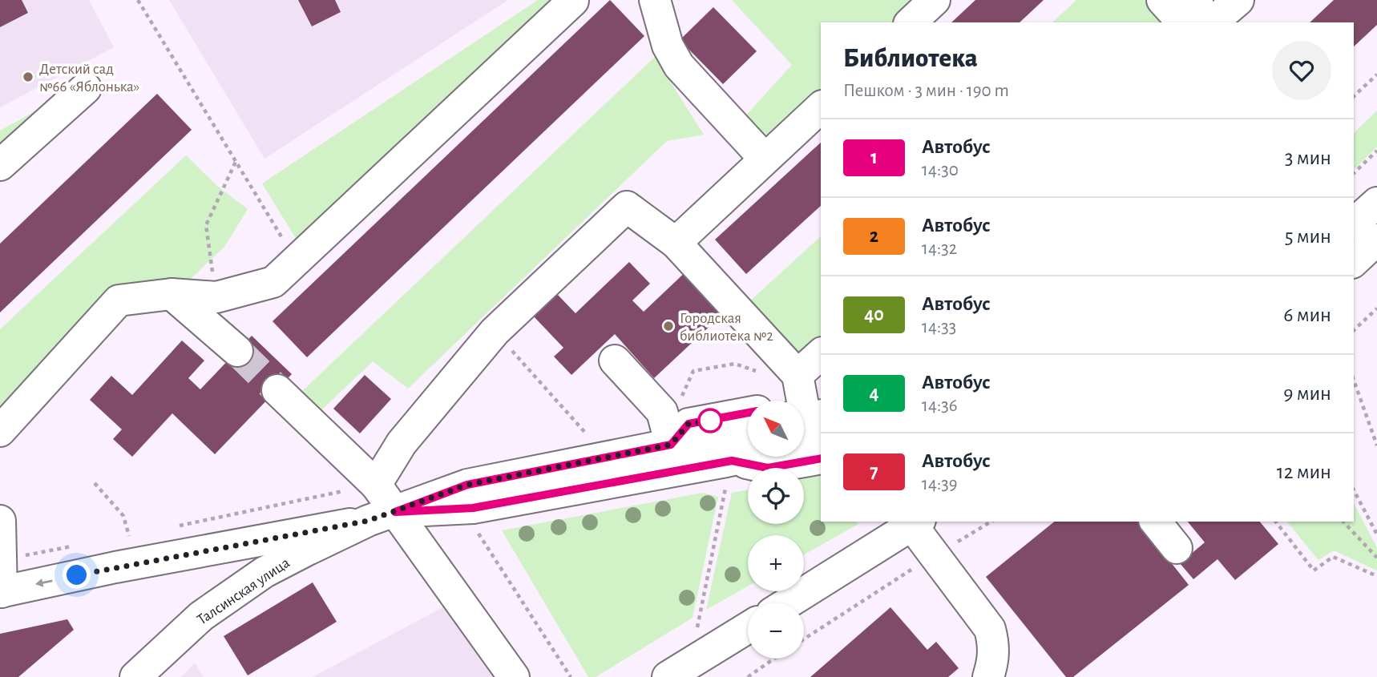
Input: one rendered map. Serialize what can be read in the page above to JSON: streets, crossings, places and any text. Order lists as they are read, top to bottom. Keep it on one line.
{"streets":{"main road":["Талсинская улица"]},"places":["Детский сад №66 «Яблонька»","Городская библиотека №2"],"lines":["bus line 1"],"north":"top left","page":{"heading":["Библиотека","Пешком · 3 мин · 190 m"],"list":[{"mark":"1","name":"Автобус","note":"14:30","value":"3 мин"},{"mark":"2","name":"Автобус","note":"14:32","value":"5 мин"},{"mark":"40","name":"Автобус","note":"14:33","value":"6 мин"},{"mark":"4","name":"Автобус","note":"14:36","value":"9 мин"},{"mark":"7","name":"Автобус","note":"14:39","value":"12 мин"}],"map_buttons":["+","−"]}}
